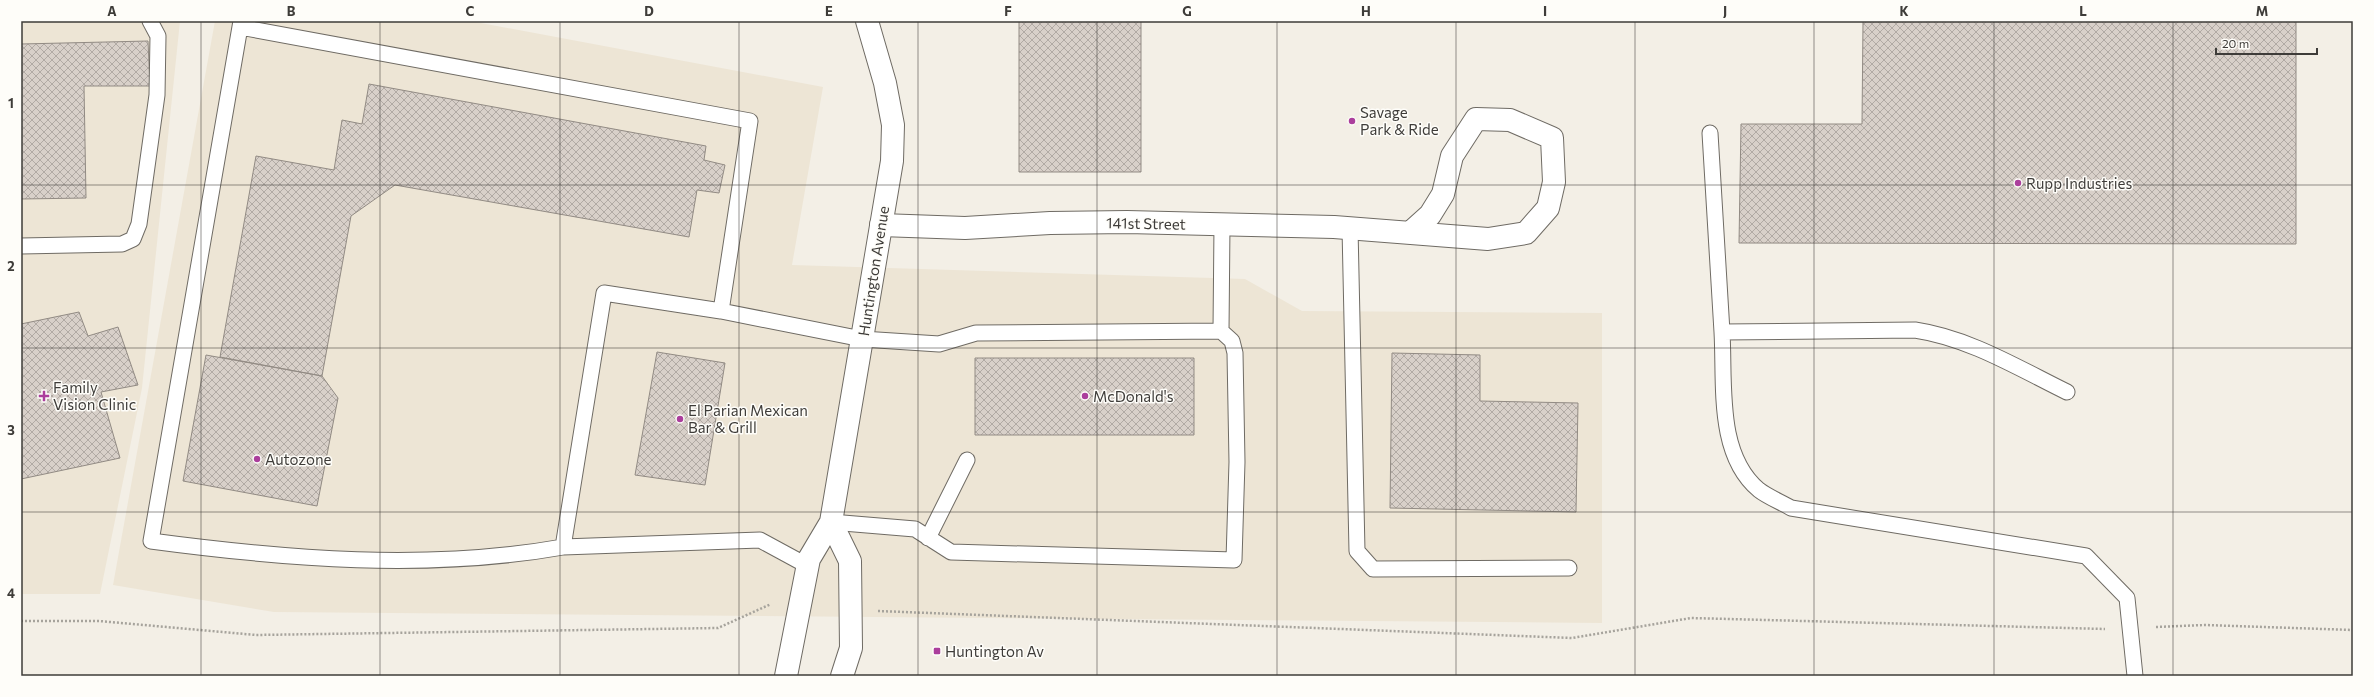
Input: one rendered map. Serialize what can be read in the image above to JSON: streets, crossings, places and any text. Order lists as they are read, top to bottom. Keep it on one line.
{"streets":{"street":["141st Street","Huntington Avenue"]},"crossings":[["141st Street","Huntington Avenue"]],"places":{"other":["Savage Park & Ride","Rupp Industries","McDonald's","El Parian Mexican Bar & Grill","Autozone"],"health":["Family Vision Clinic"],"transit":["Huntington Av"]},"scale_bar":"20 m","grid":{"columns":["A","B","C","D","E","F","G","H","I","J","K","L","M"],"rows":["1","2","3","4"]}}
